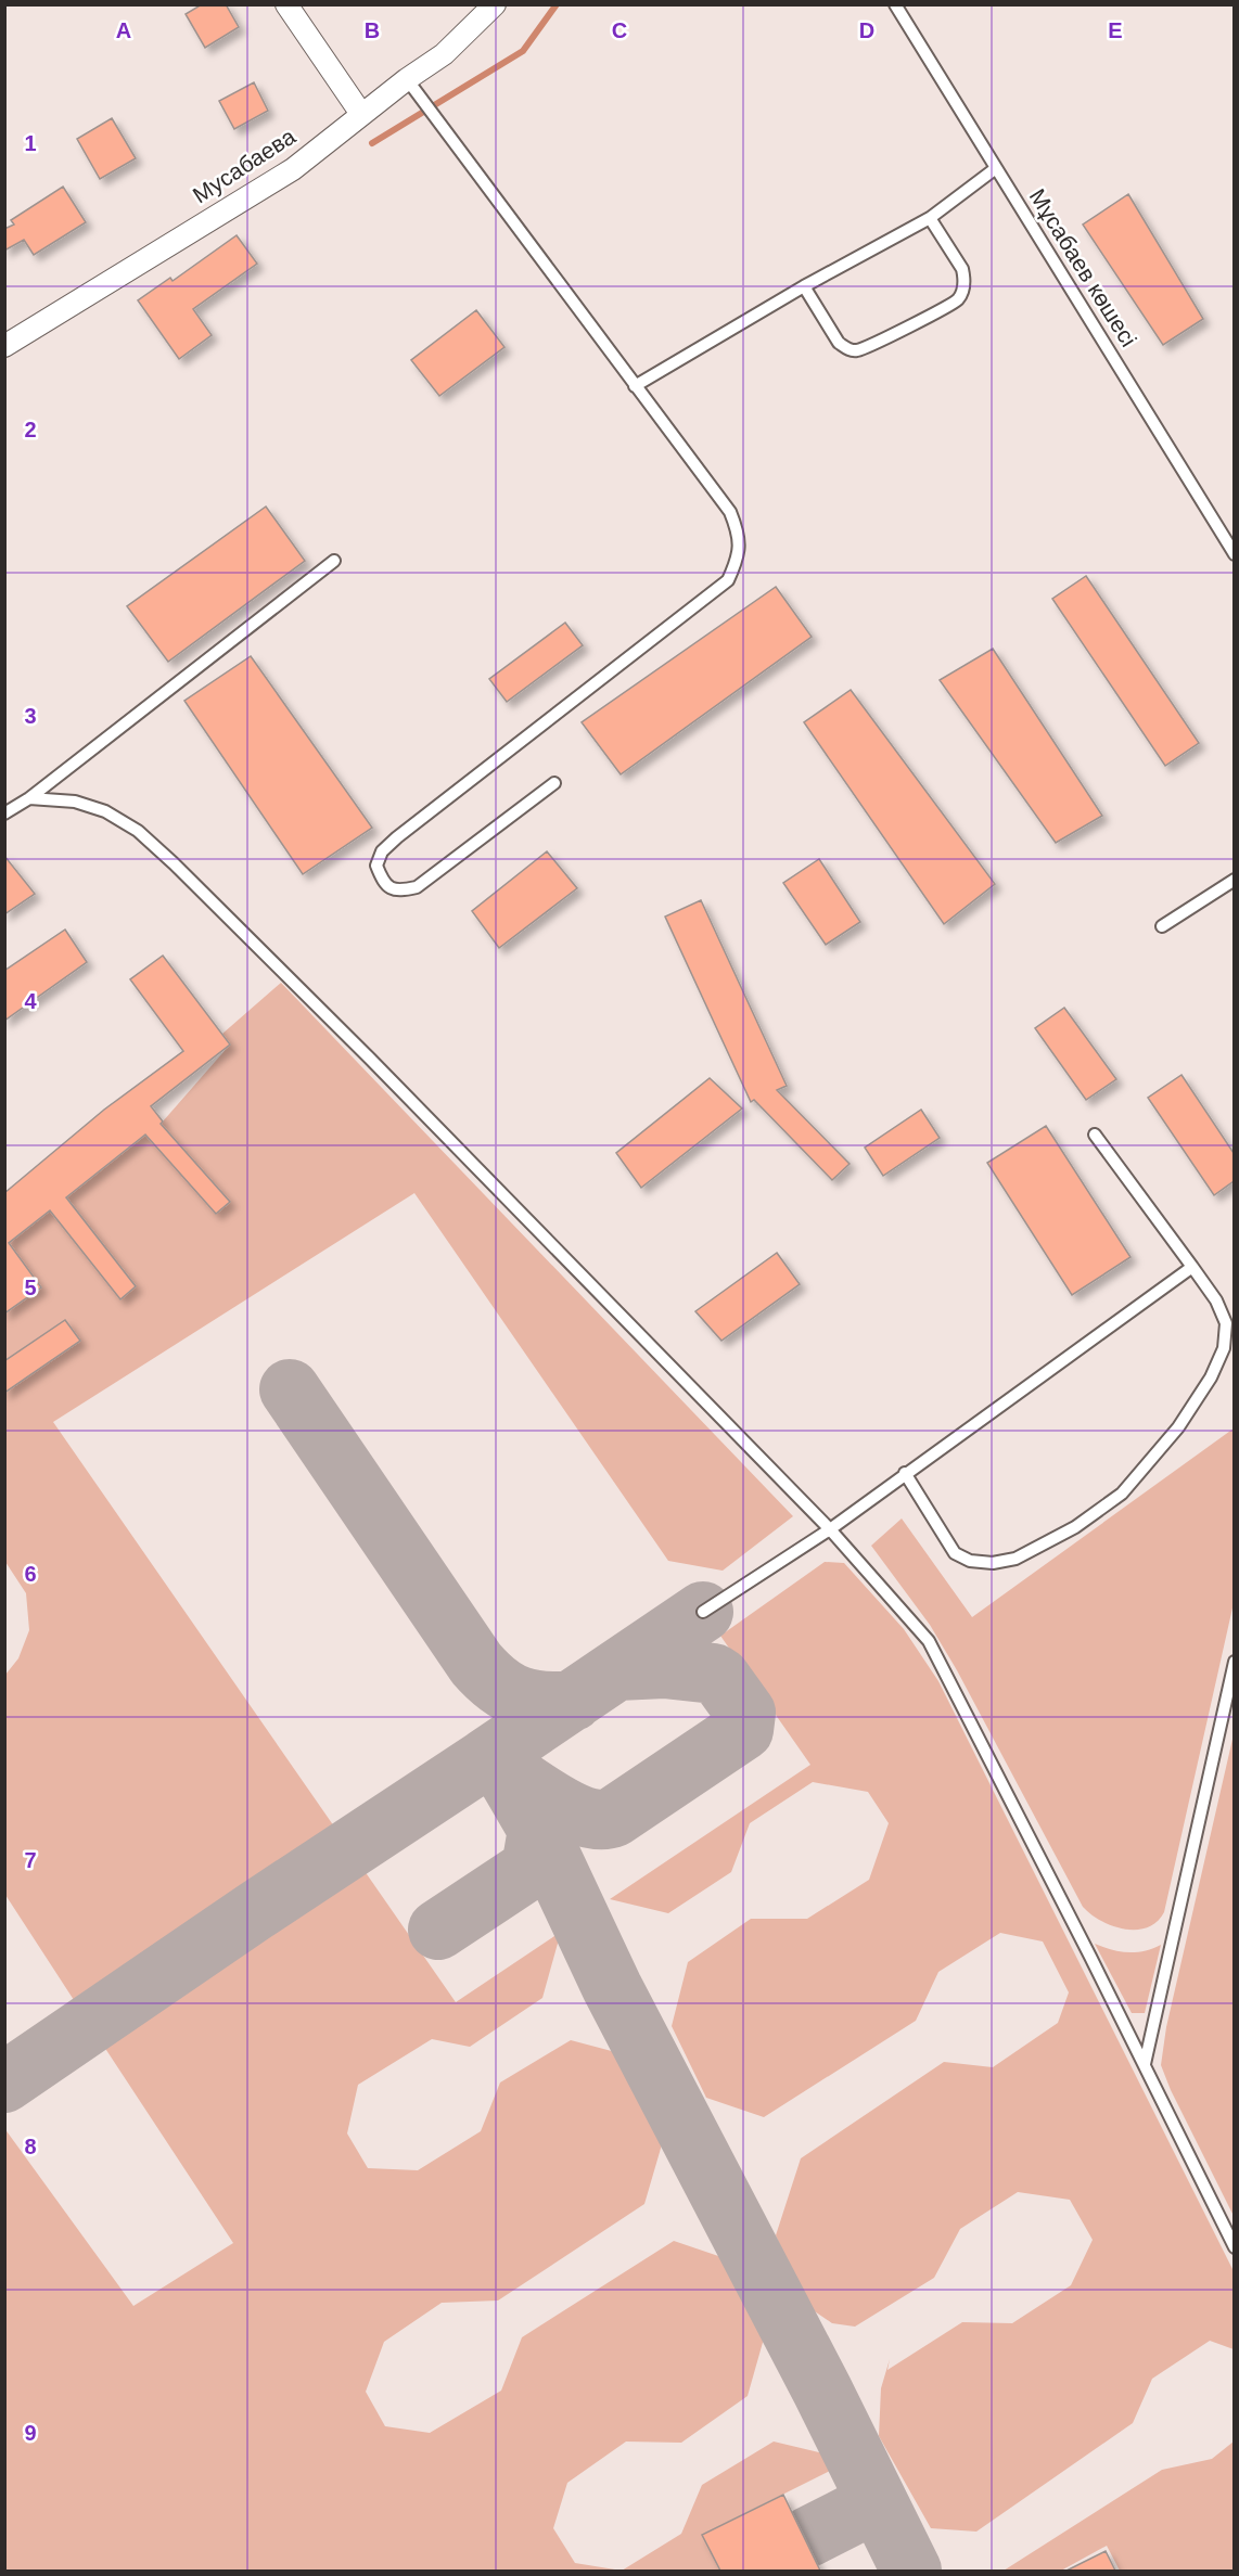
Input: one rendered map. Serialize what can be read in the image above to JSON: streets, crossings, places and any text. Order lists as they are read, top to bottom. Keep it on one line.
{"streets":{"street":["Мусабаева"],"lane":["Мұсабаев көшесі"]},"grid":{"columns":["A","B","C","D","E"],"rows":["1","2","3","4","5","6","7","8","9"]}}
